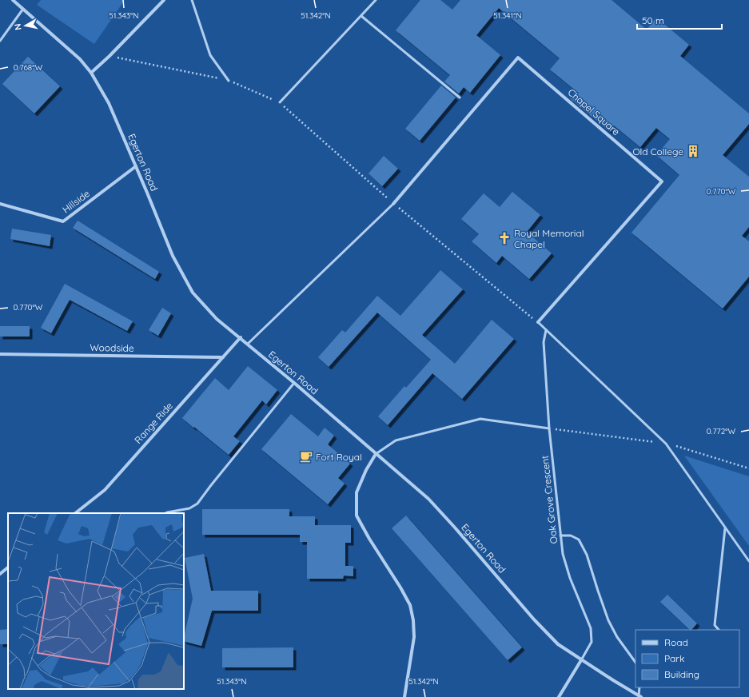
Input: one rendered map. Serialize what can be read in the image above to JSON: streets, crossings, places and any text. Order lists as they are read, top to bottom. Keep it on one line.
{"streets":{"street":["Chapel Square","Egerton Road","Hillside","Woodside","Range Ride"],"lane":["Oak Grove Crescent"]},"crossings":[["Egerton Road","Hillside"],["Egerton Road","Range Ride"],["Egerton Road","Oak Grove Crescent"],["Woodside","Range Ride"]],"places":{"building":["Old College"],"church":["Royal Memorial Chapel"],"cafe":["Fort Royal"]},"legend":["Road","Park","Building"],"scale_bar":"50 m","north":"left","coordinates":["51.343°N","51.342°N","51.341°N","0.768°W","0.770°W","0.772°W"]}
